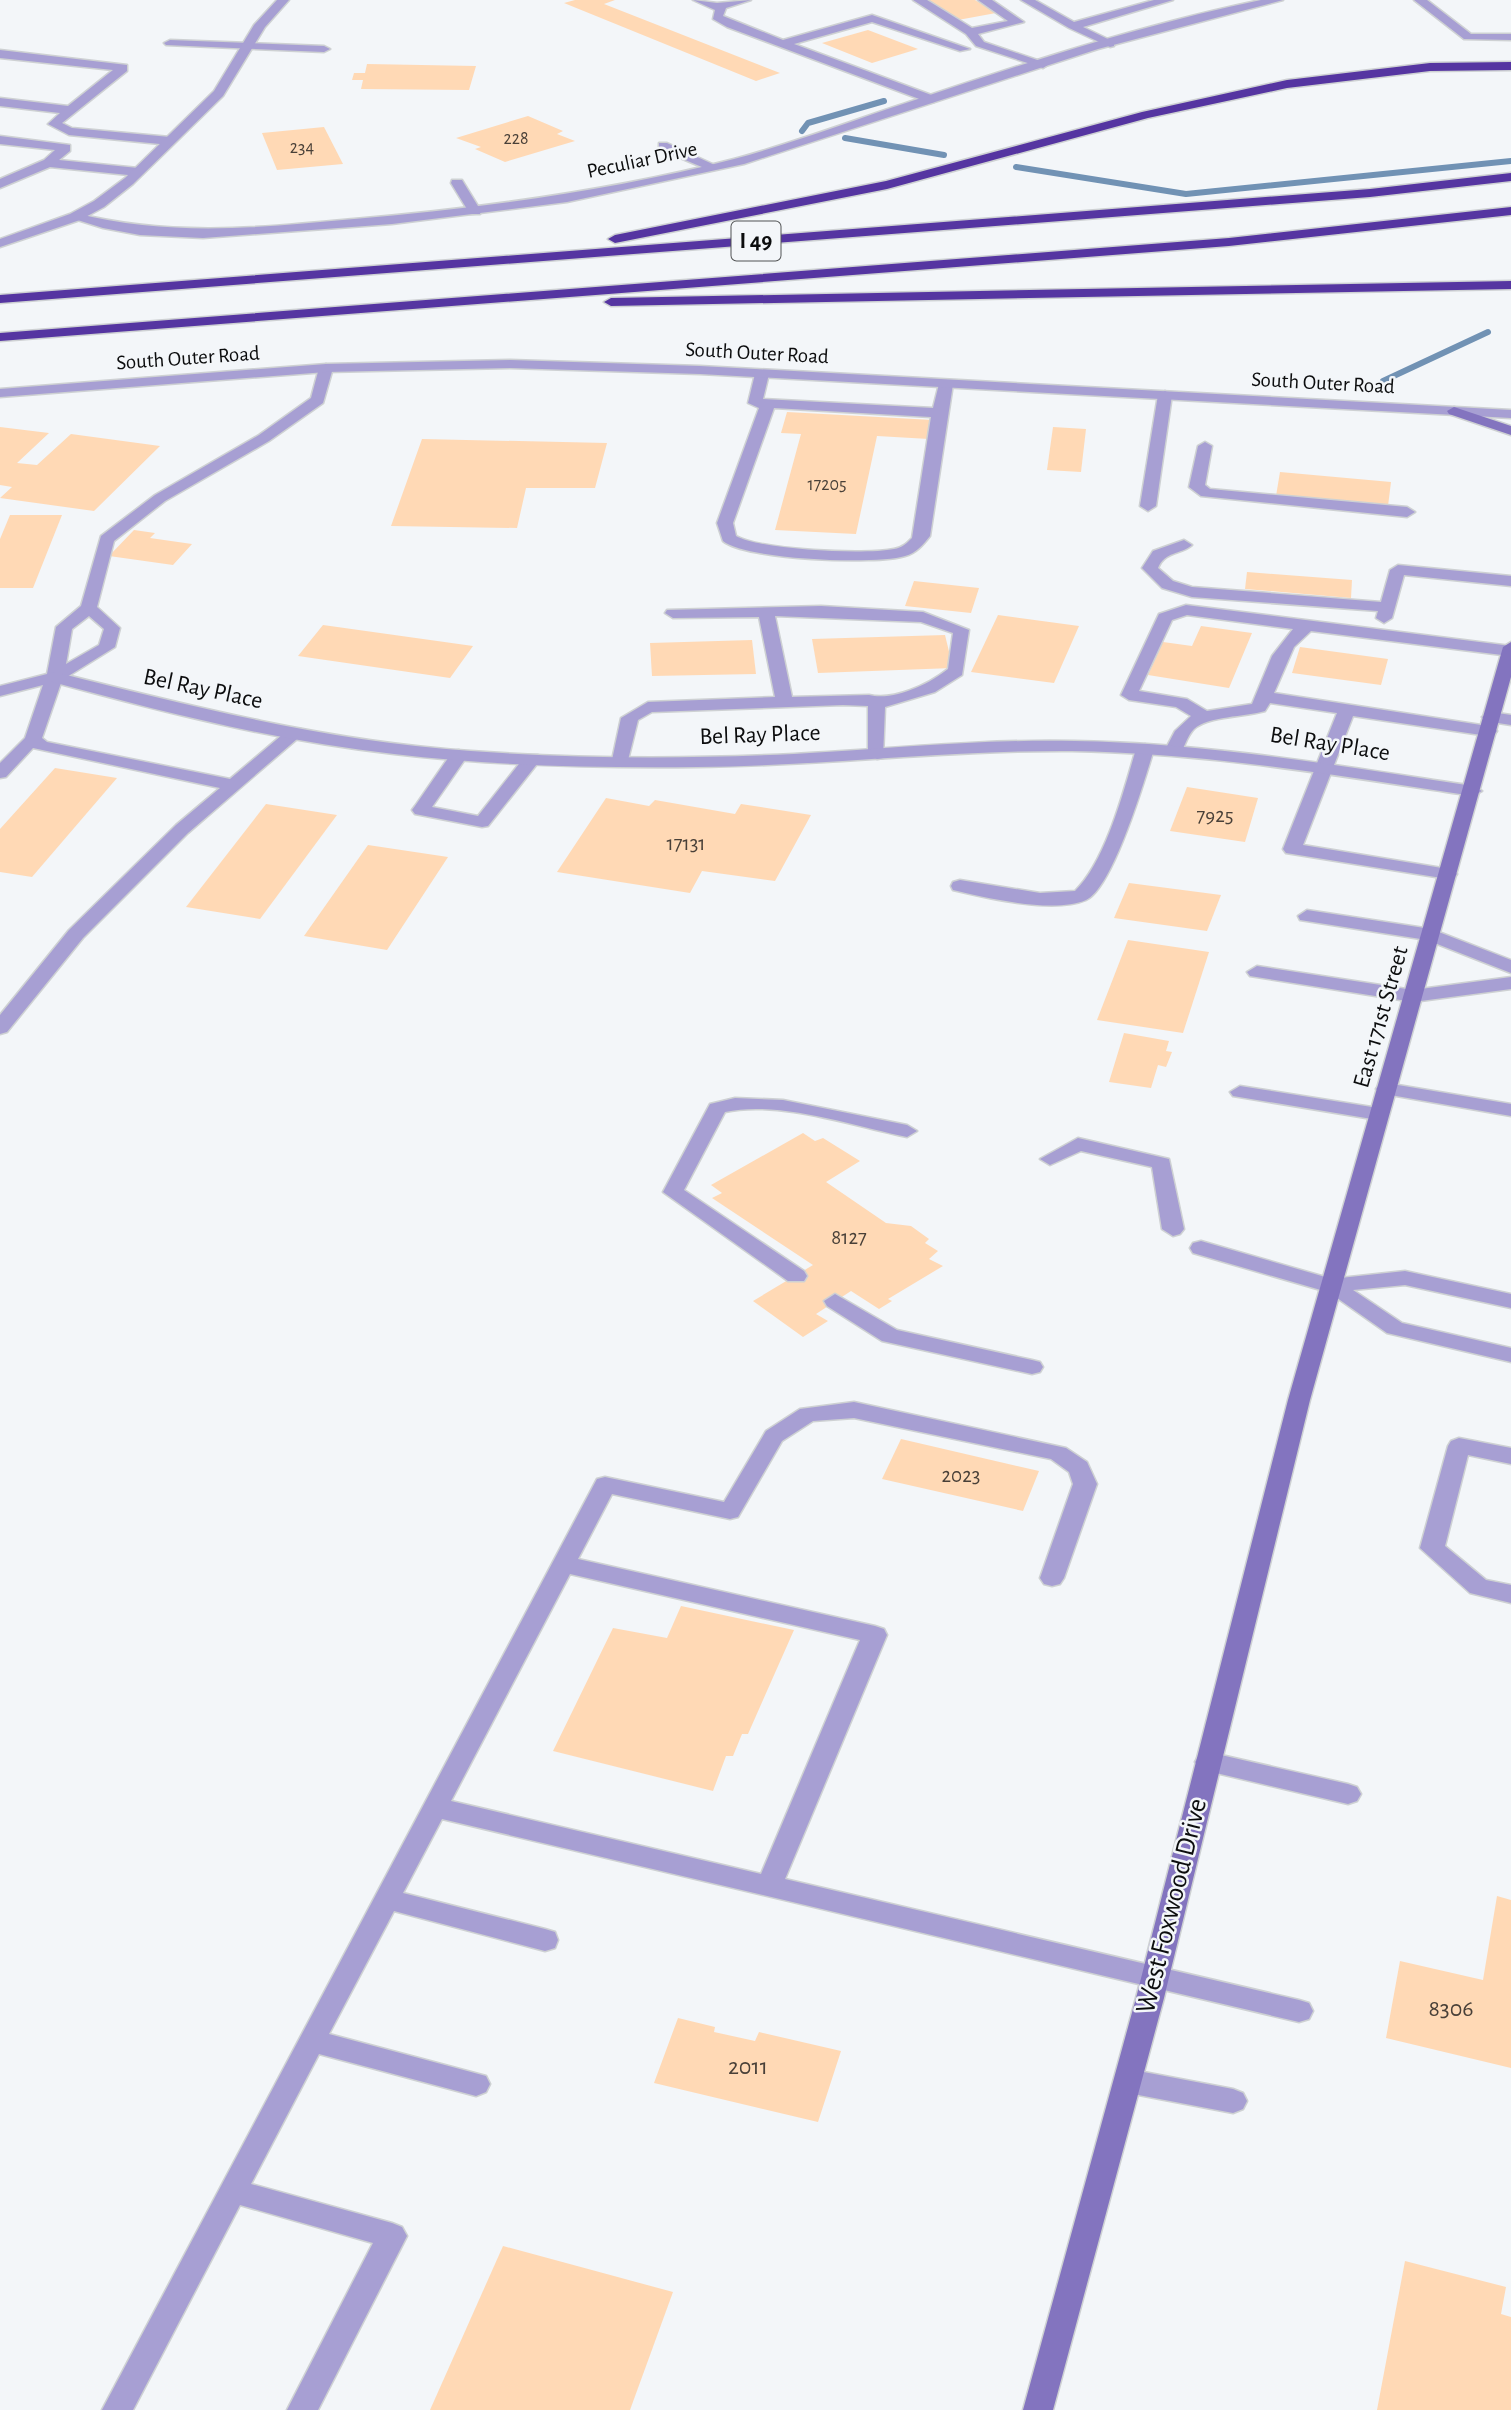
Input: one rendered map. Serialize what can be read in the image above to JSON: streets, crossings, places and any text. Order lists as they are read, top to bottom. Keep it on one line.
{"streets":{"highway":["I 49"],"main road":["East 171st Street","West Foxwood Drive"],"street":["Peculiar Drive","South Outer Road","Bel Ray Place"]},"crossings":[["Bel Ray Place","East 171st Street"],["East 171st Street","West Foxwood Drive"]],"house_numbers":["228","234","17205","7925","17131","8127","2023","8306","2011"]}
